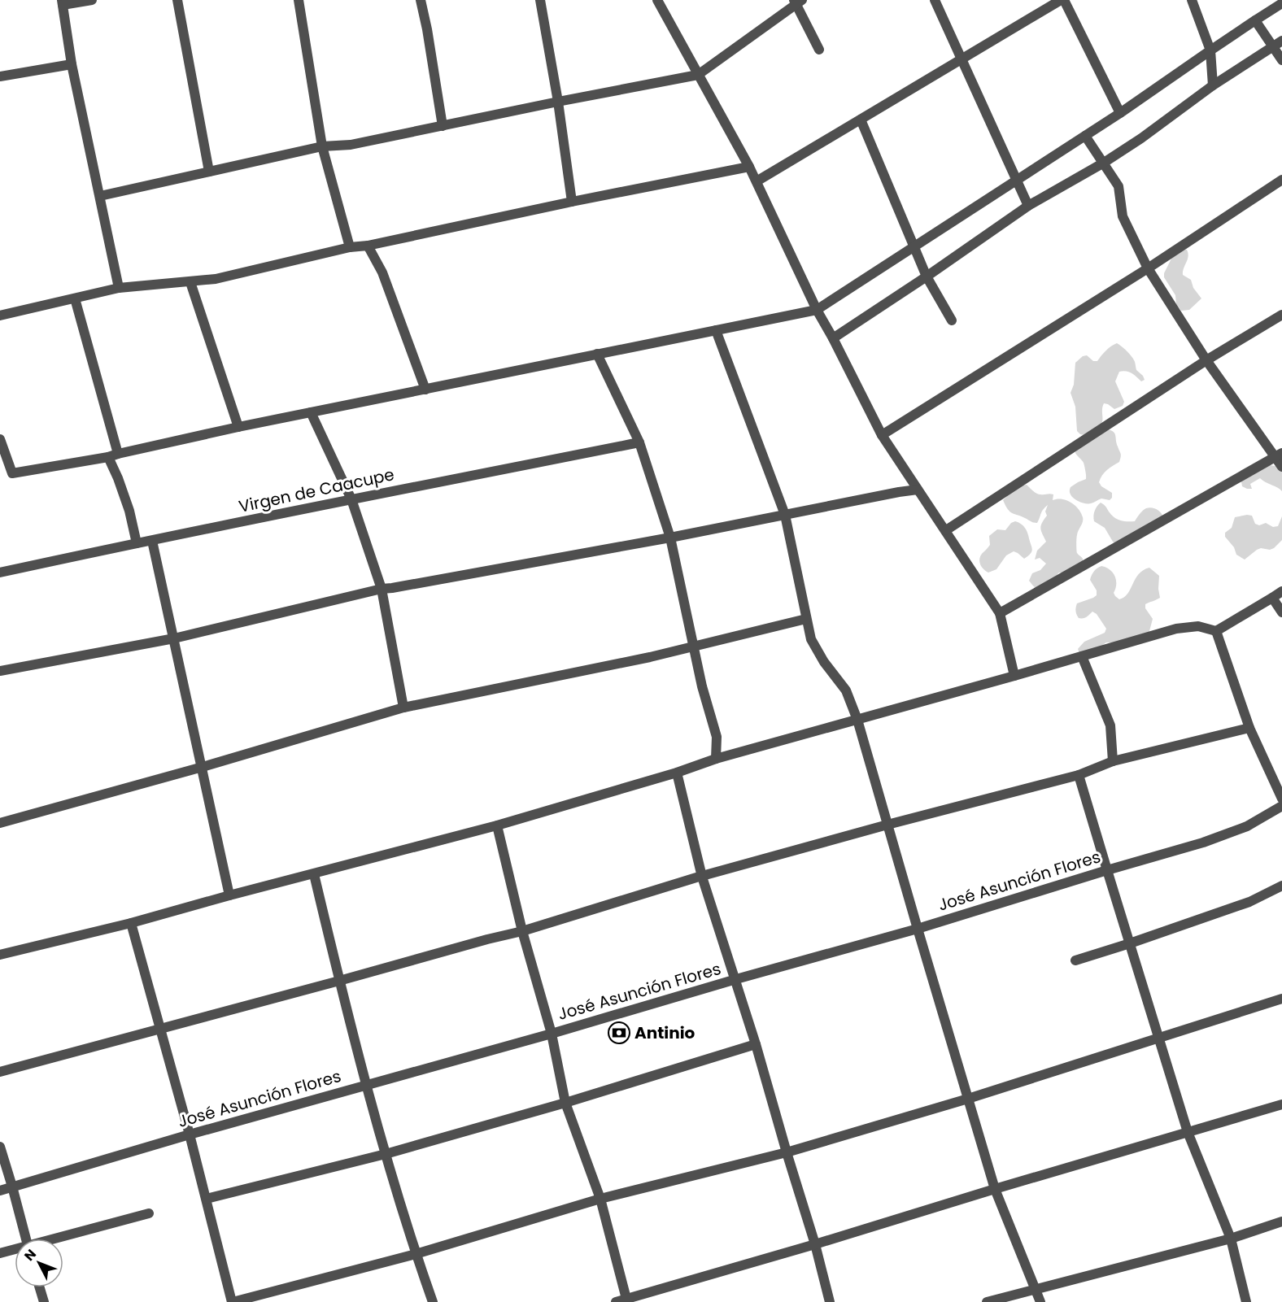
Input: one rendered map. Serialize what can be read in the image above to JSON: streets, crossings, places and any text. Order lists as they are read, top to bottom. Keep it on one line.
{"streets":{"street":["Virgen de Caacupe","José Asunción Flores"]},"places":{"bank":["Antinio"]},"north":"top left"}
